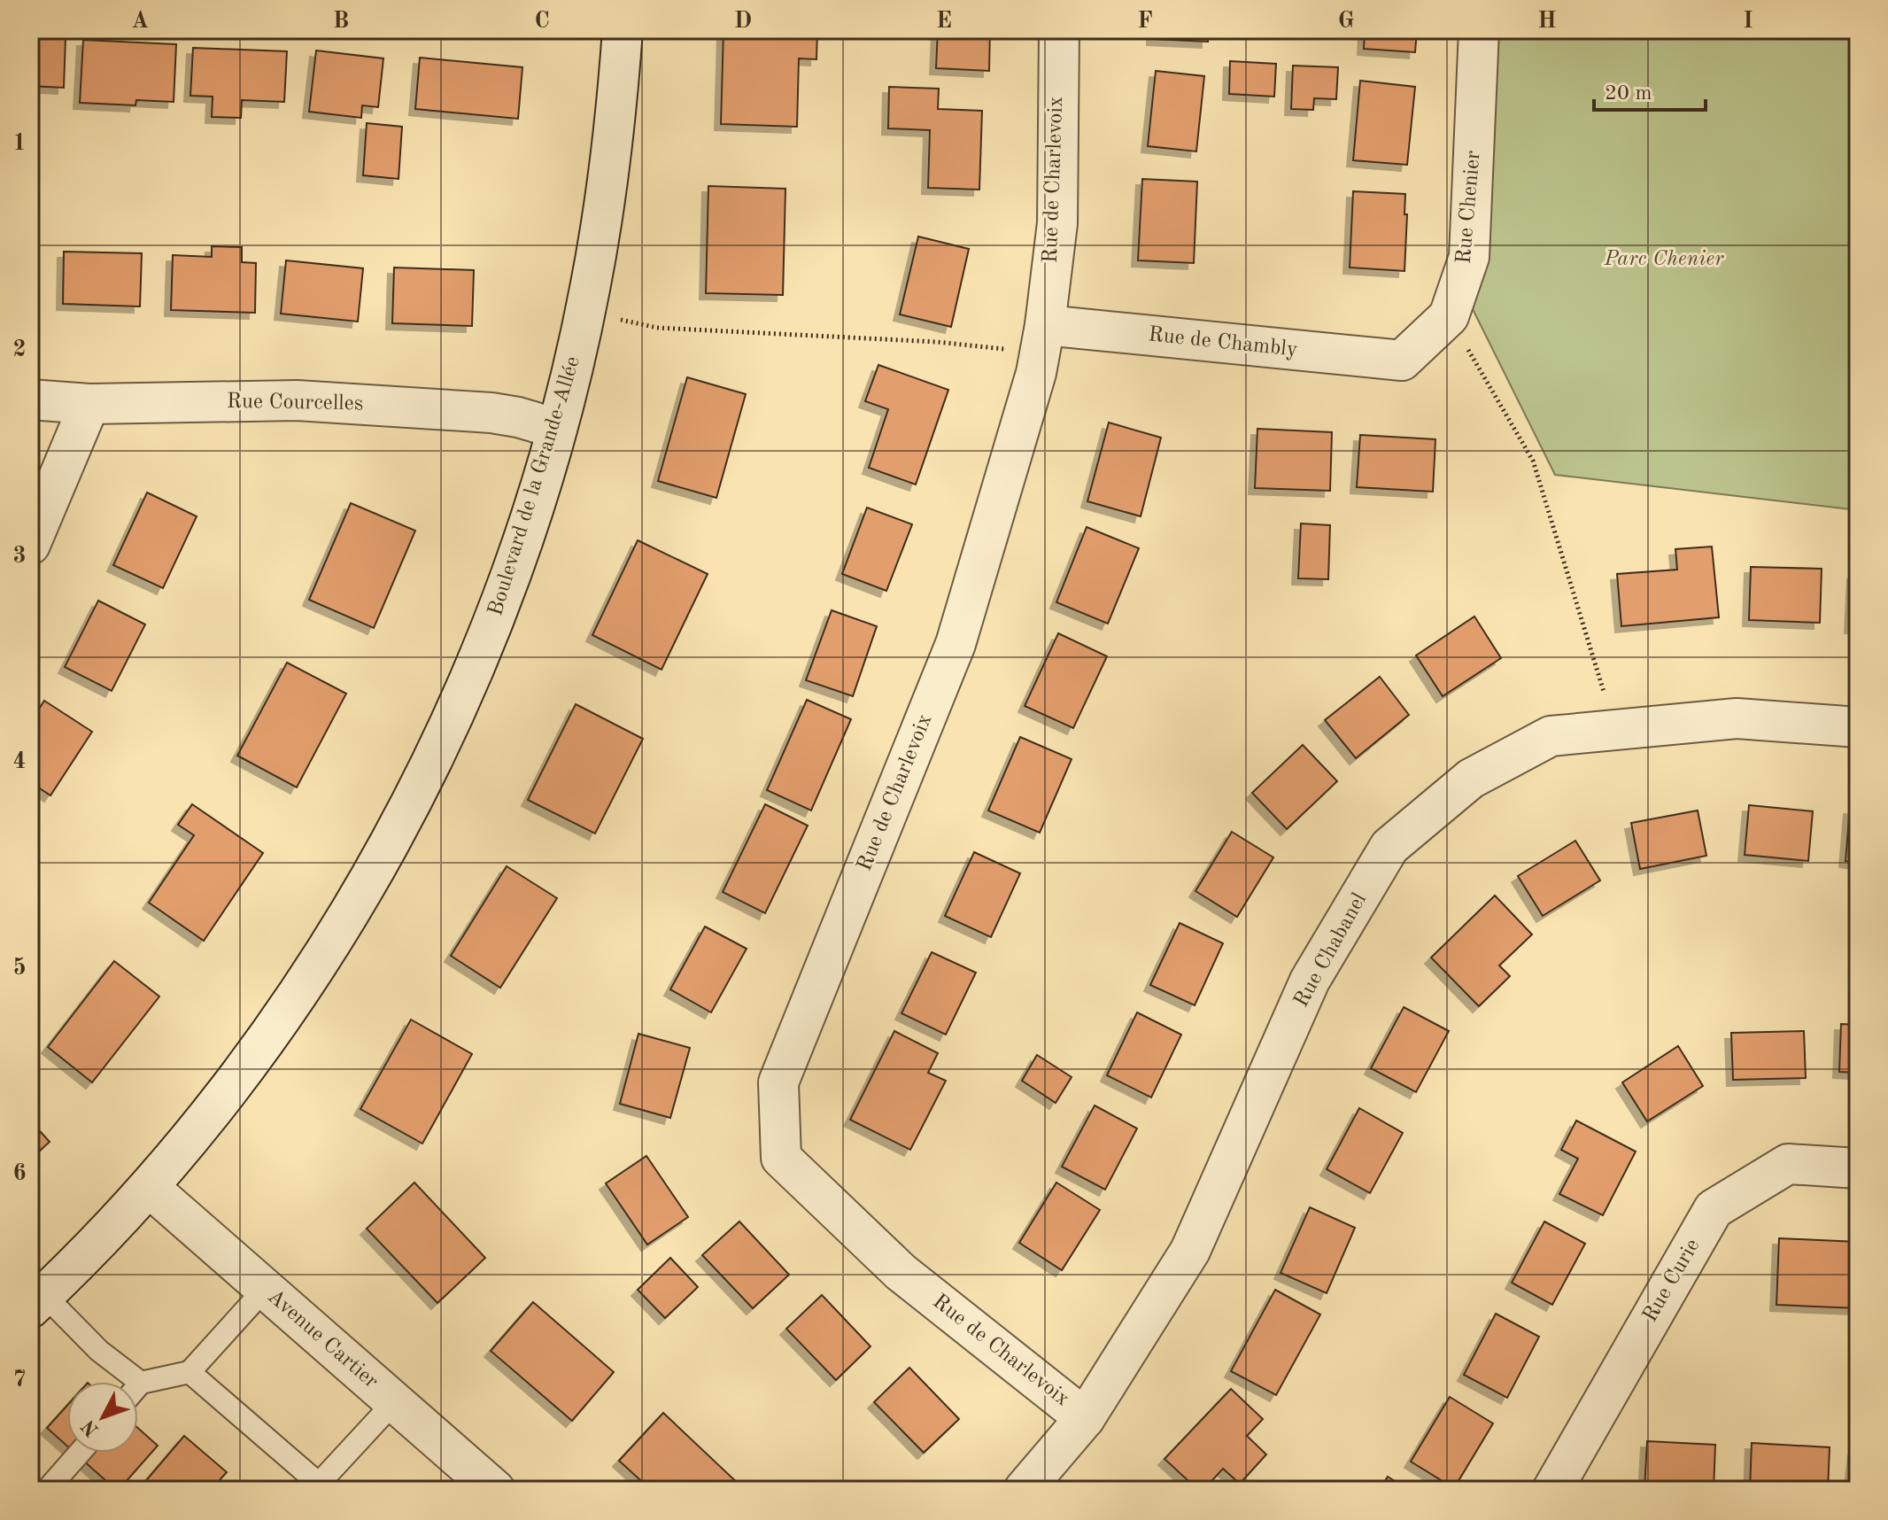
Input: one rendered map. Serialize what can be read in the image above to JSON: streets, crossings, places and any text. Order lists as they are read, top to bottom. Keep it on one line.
{"streets":{"street":["Rue de Charlevoix","Rue Chenier","Rue de Chambly","Rue Courcelles","Boulevard de la Grande-Allée","Rue Chabanel","Rue Curie","Avenue Cartier"]},"crossings":[["Rue de Charlevoix","Rue de Chambly"],["Rue de Charlevoix","Rue Chabanel"],["Rue Chenier","Rue de Chambly"],["Rue Courcelles","Boulevard de la Grande-Allée"],["Boulevard de la Grande-Allée","Avenue Cartier"]],"parks":["Parc Chenier"],"scale_bar":"20 m","north":"bottom left","grid":{"columns":["A","B","C","D","E","F","G","H","I"],"rows":["1","2","3","4","5","6","7"]}}
